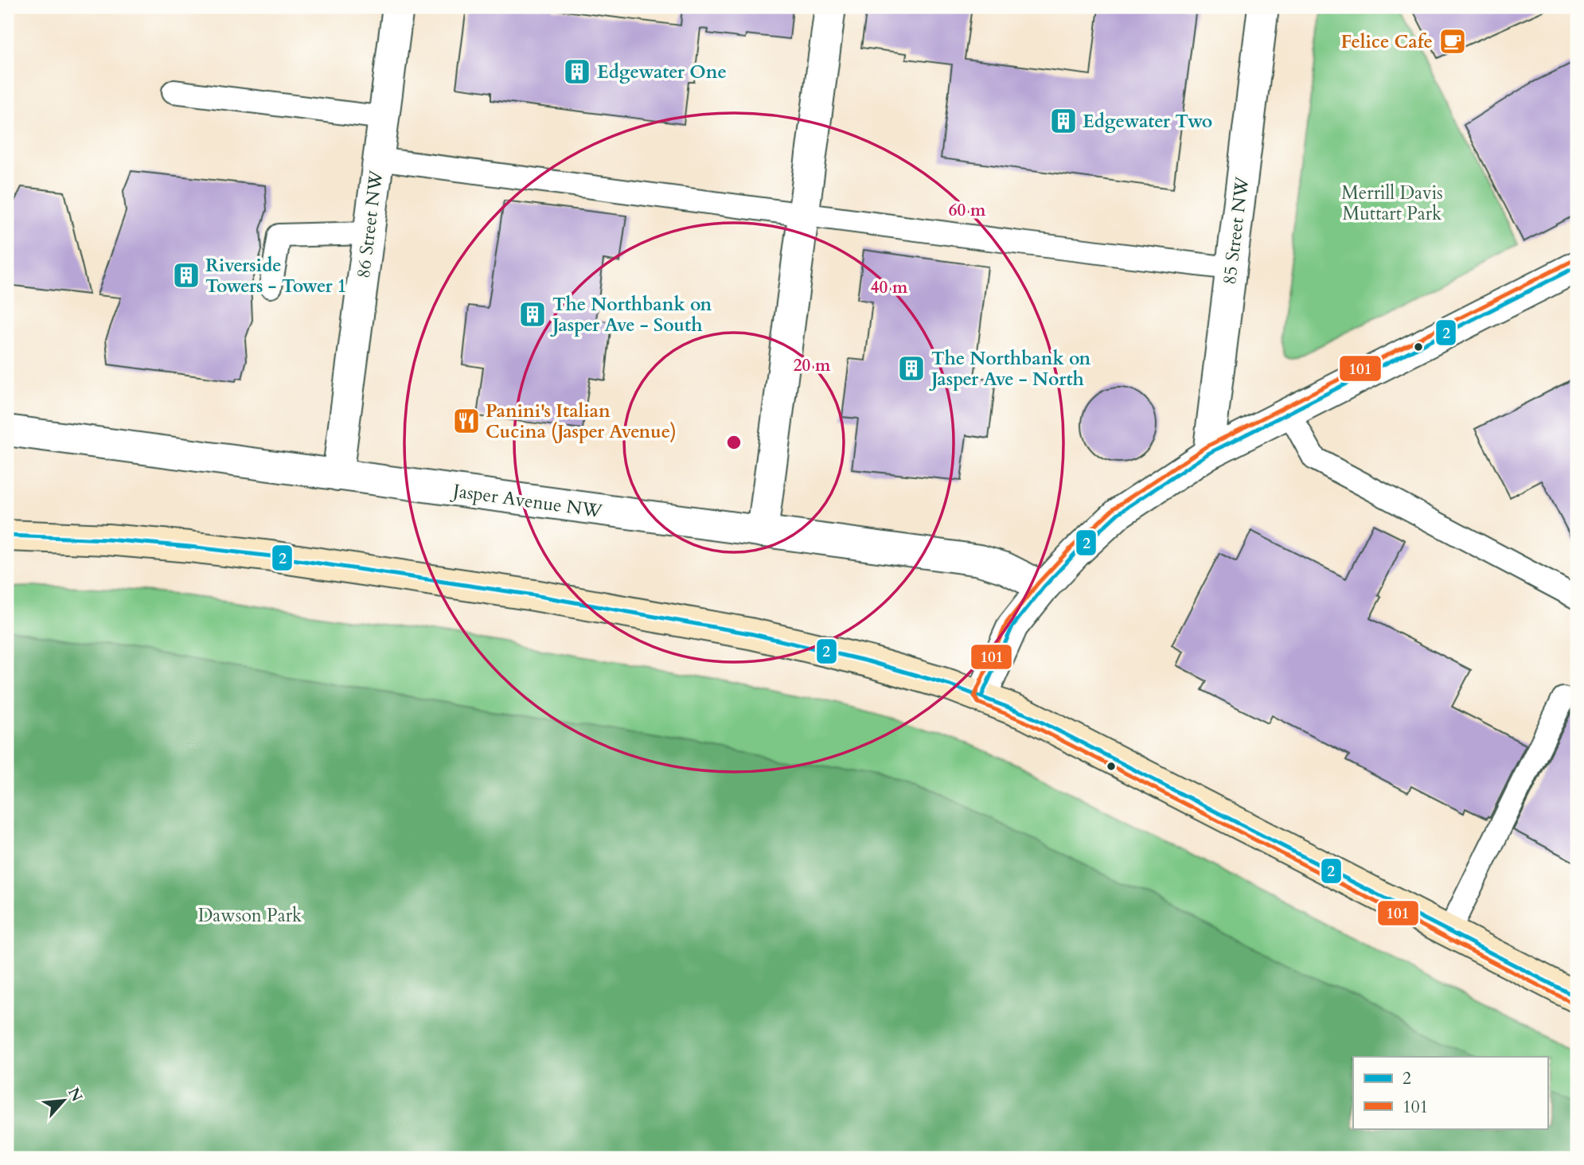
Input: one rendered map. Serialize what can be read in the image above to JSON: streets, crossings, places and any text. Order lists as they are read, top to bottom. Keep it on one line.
{"streets":{"street":["86 Street NW","85 Street NW","Jasper Avenue NW"]},"crossings":[["86 Street NW","Jasper Avenue NW"]],"parks":["Merrill Davis Muttart Park","Dawson Park"],"places":{"cafe":["Felice Cafe"],"building":["Edgewater One","Edgewater Two","Riverside Towers - Tower 1","The Northbank on Jasper Ave - South","The Northbank on Jasper Ave - North"],"restaurant":["Panini's Italian Cucina (Jasper Avenue)"]},"lines":["transit line 101","transit line 2"],"legend":["2","101"],"north":"top right","rings":["60 m","40 m","20 m"]}
